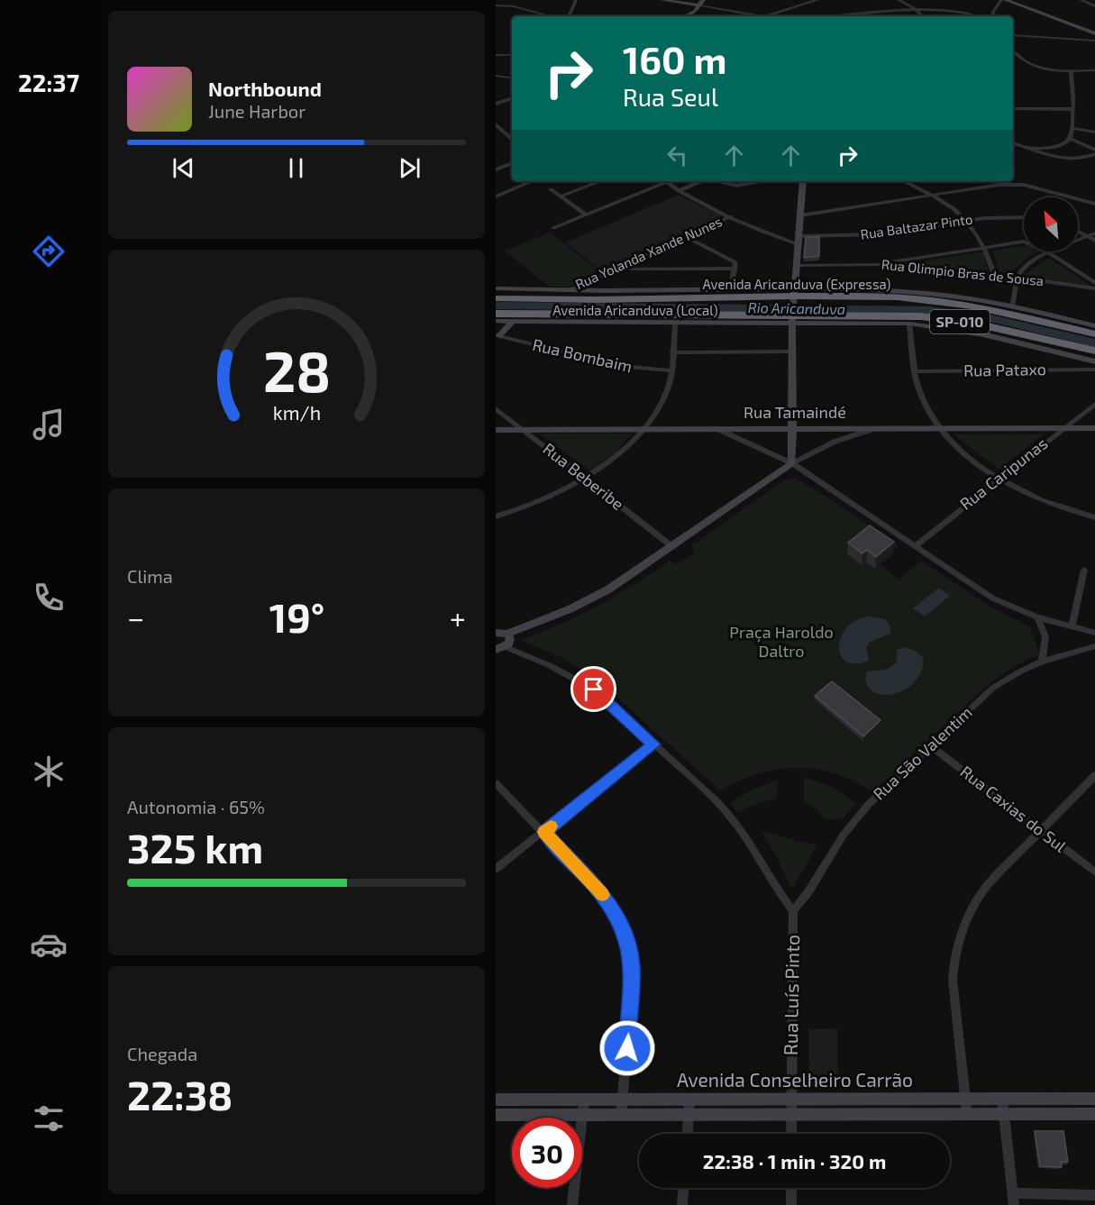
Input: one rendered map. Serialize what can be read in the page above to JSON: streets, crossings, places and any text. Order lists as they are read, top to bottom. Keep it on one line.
{"streets":{"highway":["Avenida Aricanduva (Expressa)","SP-010"],"main road":["Avenida Aricanduva (Local)","Rua Tamaindé","Avenida Conselheiro Carrão"],"street":["Rua Baltazar Pinto","Rua Yolanda Xande Nunes","Rua Olimpio Bras de Sousa","Rua Bombaim","Rua Pataxo","Rua Caripunas","Rua Beberibe","Rua São Valentim","Rua Caxias do Sul","Rua Luís Pinto"]},"crossings":[["Rua Yolanda Xande Nunes","Avenida Aricanduva (Local)"],["Avenida Aricanduva (Expressa)","Avenida Aricanduva (Local)"],["Avenida Aricanduva (Expressa)","SP-010"],["Avenida Aricanduva (Local)","SP-010"],["Rua Tamaindé","Rua Caripunas"],["Rua Tamaindé","Rua Beberibe"],["Rua São Valentim","Rua Caxias do Sul"],["Rua São Valentim","Rua Luís Pinto"],["Rua Luís Pinto","Avenida Conselheiro Carrão"]],"water":["Rio Aricanduva"],"parks":["Praça Haroldo Daltro"],"north":"top left","page":{"tabs":"22:37","turn":["160 m","Rua Seul"],"song":["Northbound","June Harbor"],"tile":["Clima",["Autonomia · 65%","325 km"],["Chegada","22:38"]],"heat":["−","19°","+"],"limit":"30","trip":"22:38 · 1 min · 320 m","gauge":["28","km/h"]}}
